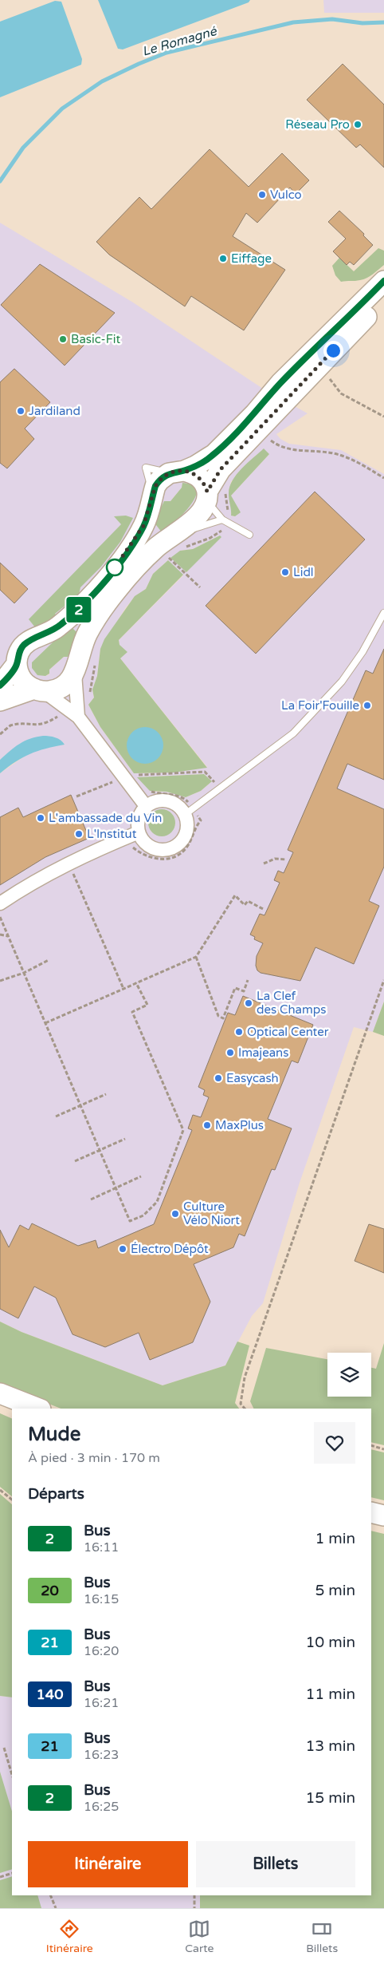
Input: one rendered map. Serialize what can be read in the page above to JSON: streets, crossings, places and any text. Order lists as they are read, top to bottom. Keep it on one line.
{"water":["Le Romagné"],"places":["Réseau Pro","Vulco","Eiffage","Basic-Fit","Jardiland","Lidl","La Foir'Fouille","L'ambassade du Vin","L'Institut","La Clef des Champs","Optical Center","Imajeans","Easycash","MaxPlus","Culture Vélo Niort","Électro Dépôt"],"lines":["bus line 2"],"page":{"on_map":"2","heading":[["Mude","À pied · 3 min · 170 m"],"Départs"],"list":[{"mark":"2","name":"Bus","note":"16:11","value":"1 min"},{"mark":"20","name":"Bus","note":"16:15","value":"5 min"},{"mark":"21","name":"Bus","note":"16:20","value":"10 min"},{"mark":"140","name":"Bus","note":"16:21","value":"11 min"},{"mark":"21","name":"Bus","note":"16:23","value":"13 min"},{"mark":"2","name":"Bus","note":"16:25","value":"15 min"}],"buttons":["Itinéraire","Billets"],"tabs":["Itinéraire","Carte","Billets"]}}
